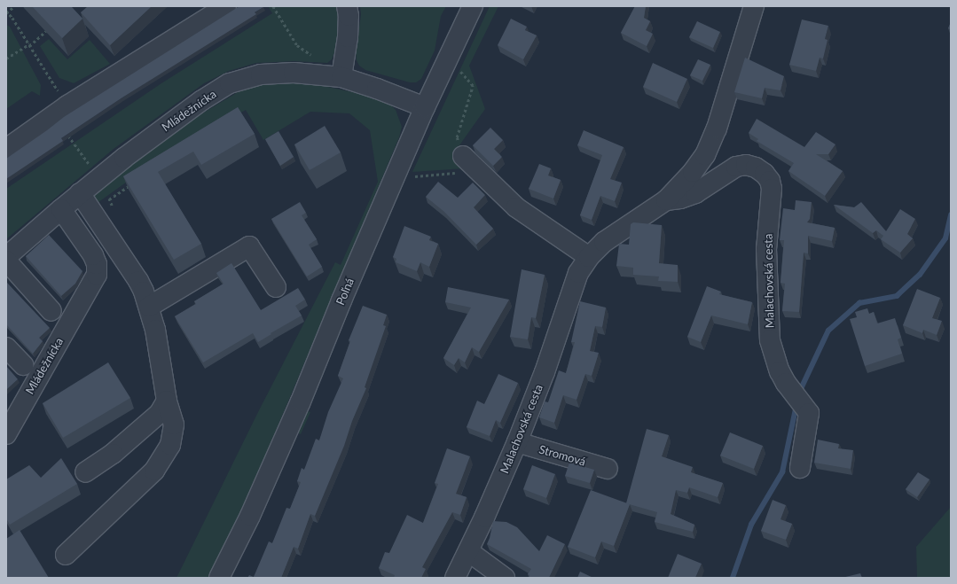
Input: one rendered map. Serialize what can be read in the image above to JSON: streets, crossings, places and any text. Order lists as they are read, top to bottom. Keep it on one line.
{"streets":{"street":["Mládežnícka","Malachovská cesta","Poľná","Stromová"]},"crossings":[["Mládežnícka","Poľná"],["Malachovská cesta","Stromová"]]}
